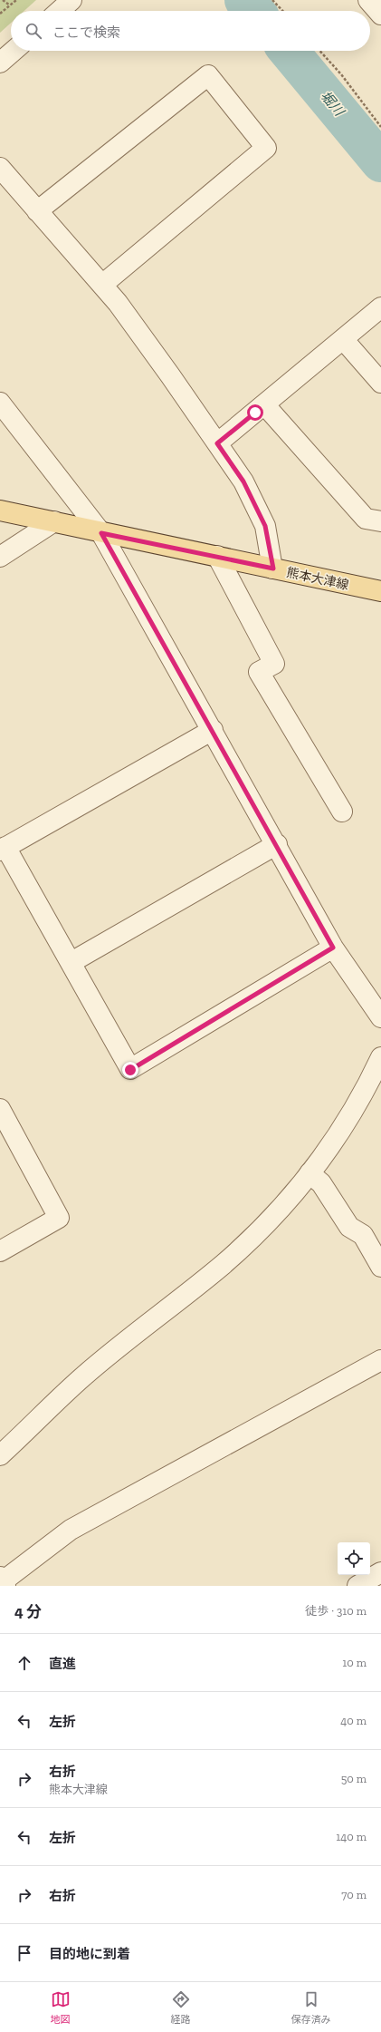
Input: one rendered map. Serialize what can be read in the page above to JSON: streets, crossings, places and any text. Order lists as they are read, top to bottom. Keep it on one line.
{"streets":{"main road":["熊本大津線"]},"water":["堀川"],"page":{"search":"ここで検索","heading":["4 分","徒歩 · 310 m"],"list":[["直進","10 m"],["左折","40 m"],["右折","熊本大津線","50 m"],["左折","140 m"],["右折","70 m"],"目的地に到着"],"nav":["地図","経路","保存済み"]}}
